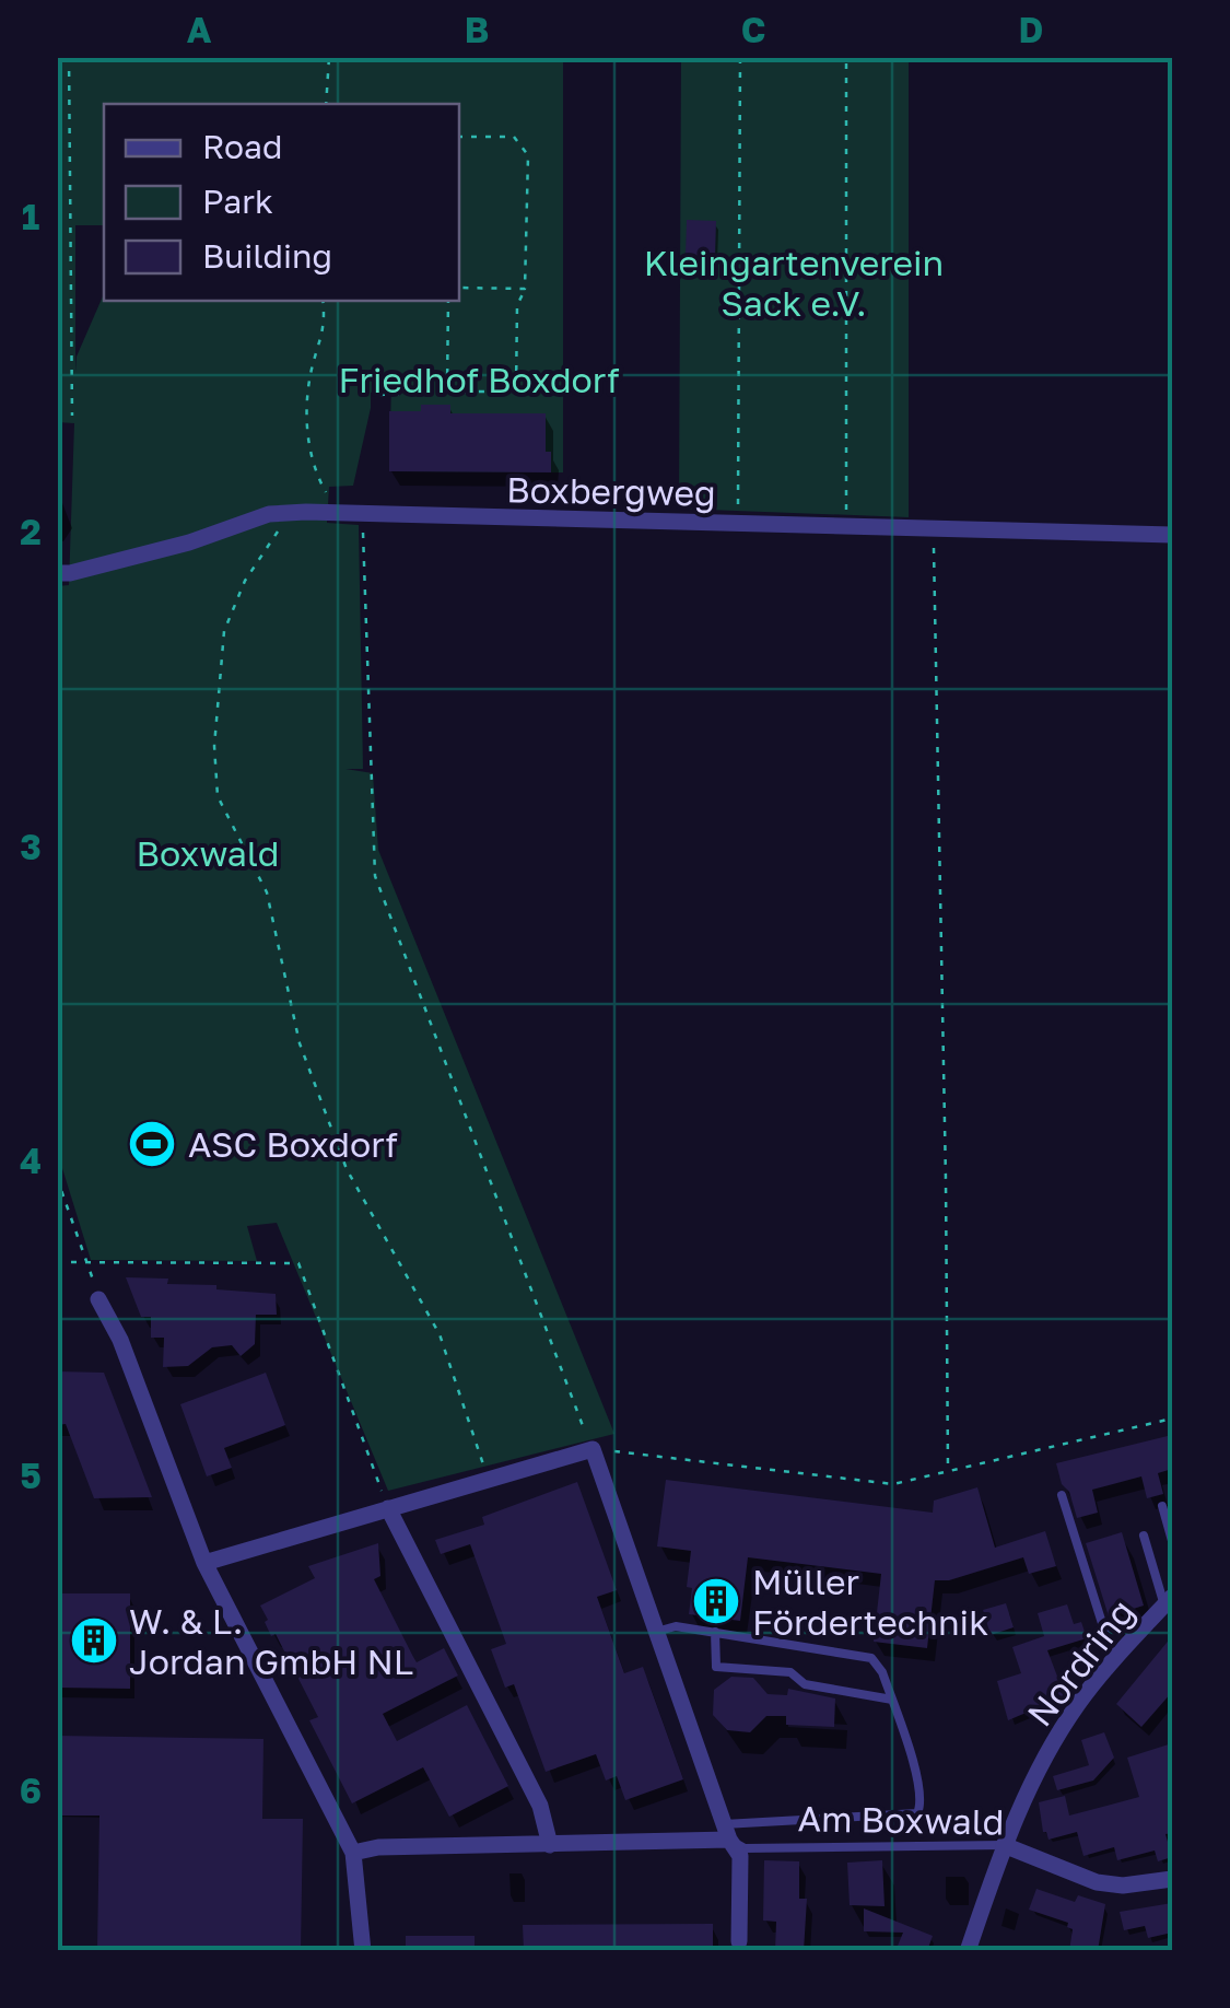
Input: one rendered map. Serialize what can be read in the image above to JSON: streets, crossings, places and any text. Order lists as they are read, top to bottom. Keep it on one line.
{"streets":{"street":["Boxbergweg","Nordring","Am Boxwald"]},"crossings":[["Nordring","Am Boxwald"]],"parks":["Kleingartenverein Sack e.V.","Friedhof Boxdorf","Boxwald"],"places":{"sports":["ASC Boxdorf"],"building":["Müller Fördertechnik","W. & L. Jordan GmbH NL"]},"legend":["Road","Park","Building"],"grid":{"columns":["A","B","C","D"],"rows":["1","2","3","4","5","6"]}}
